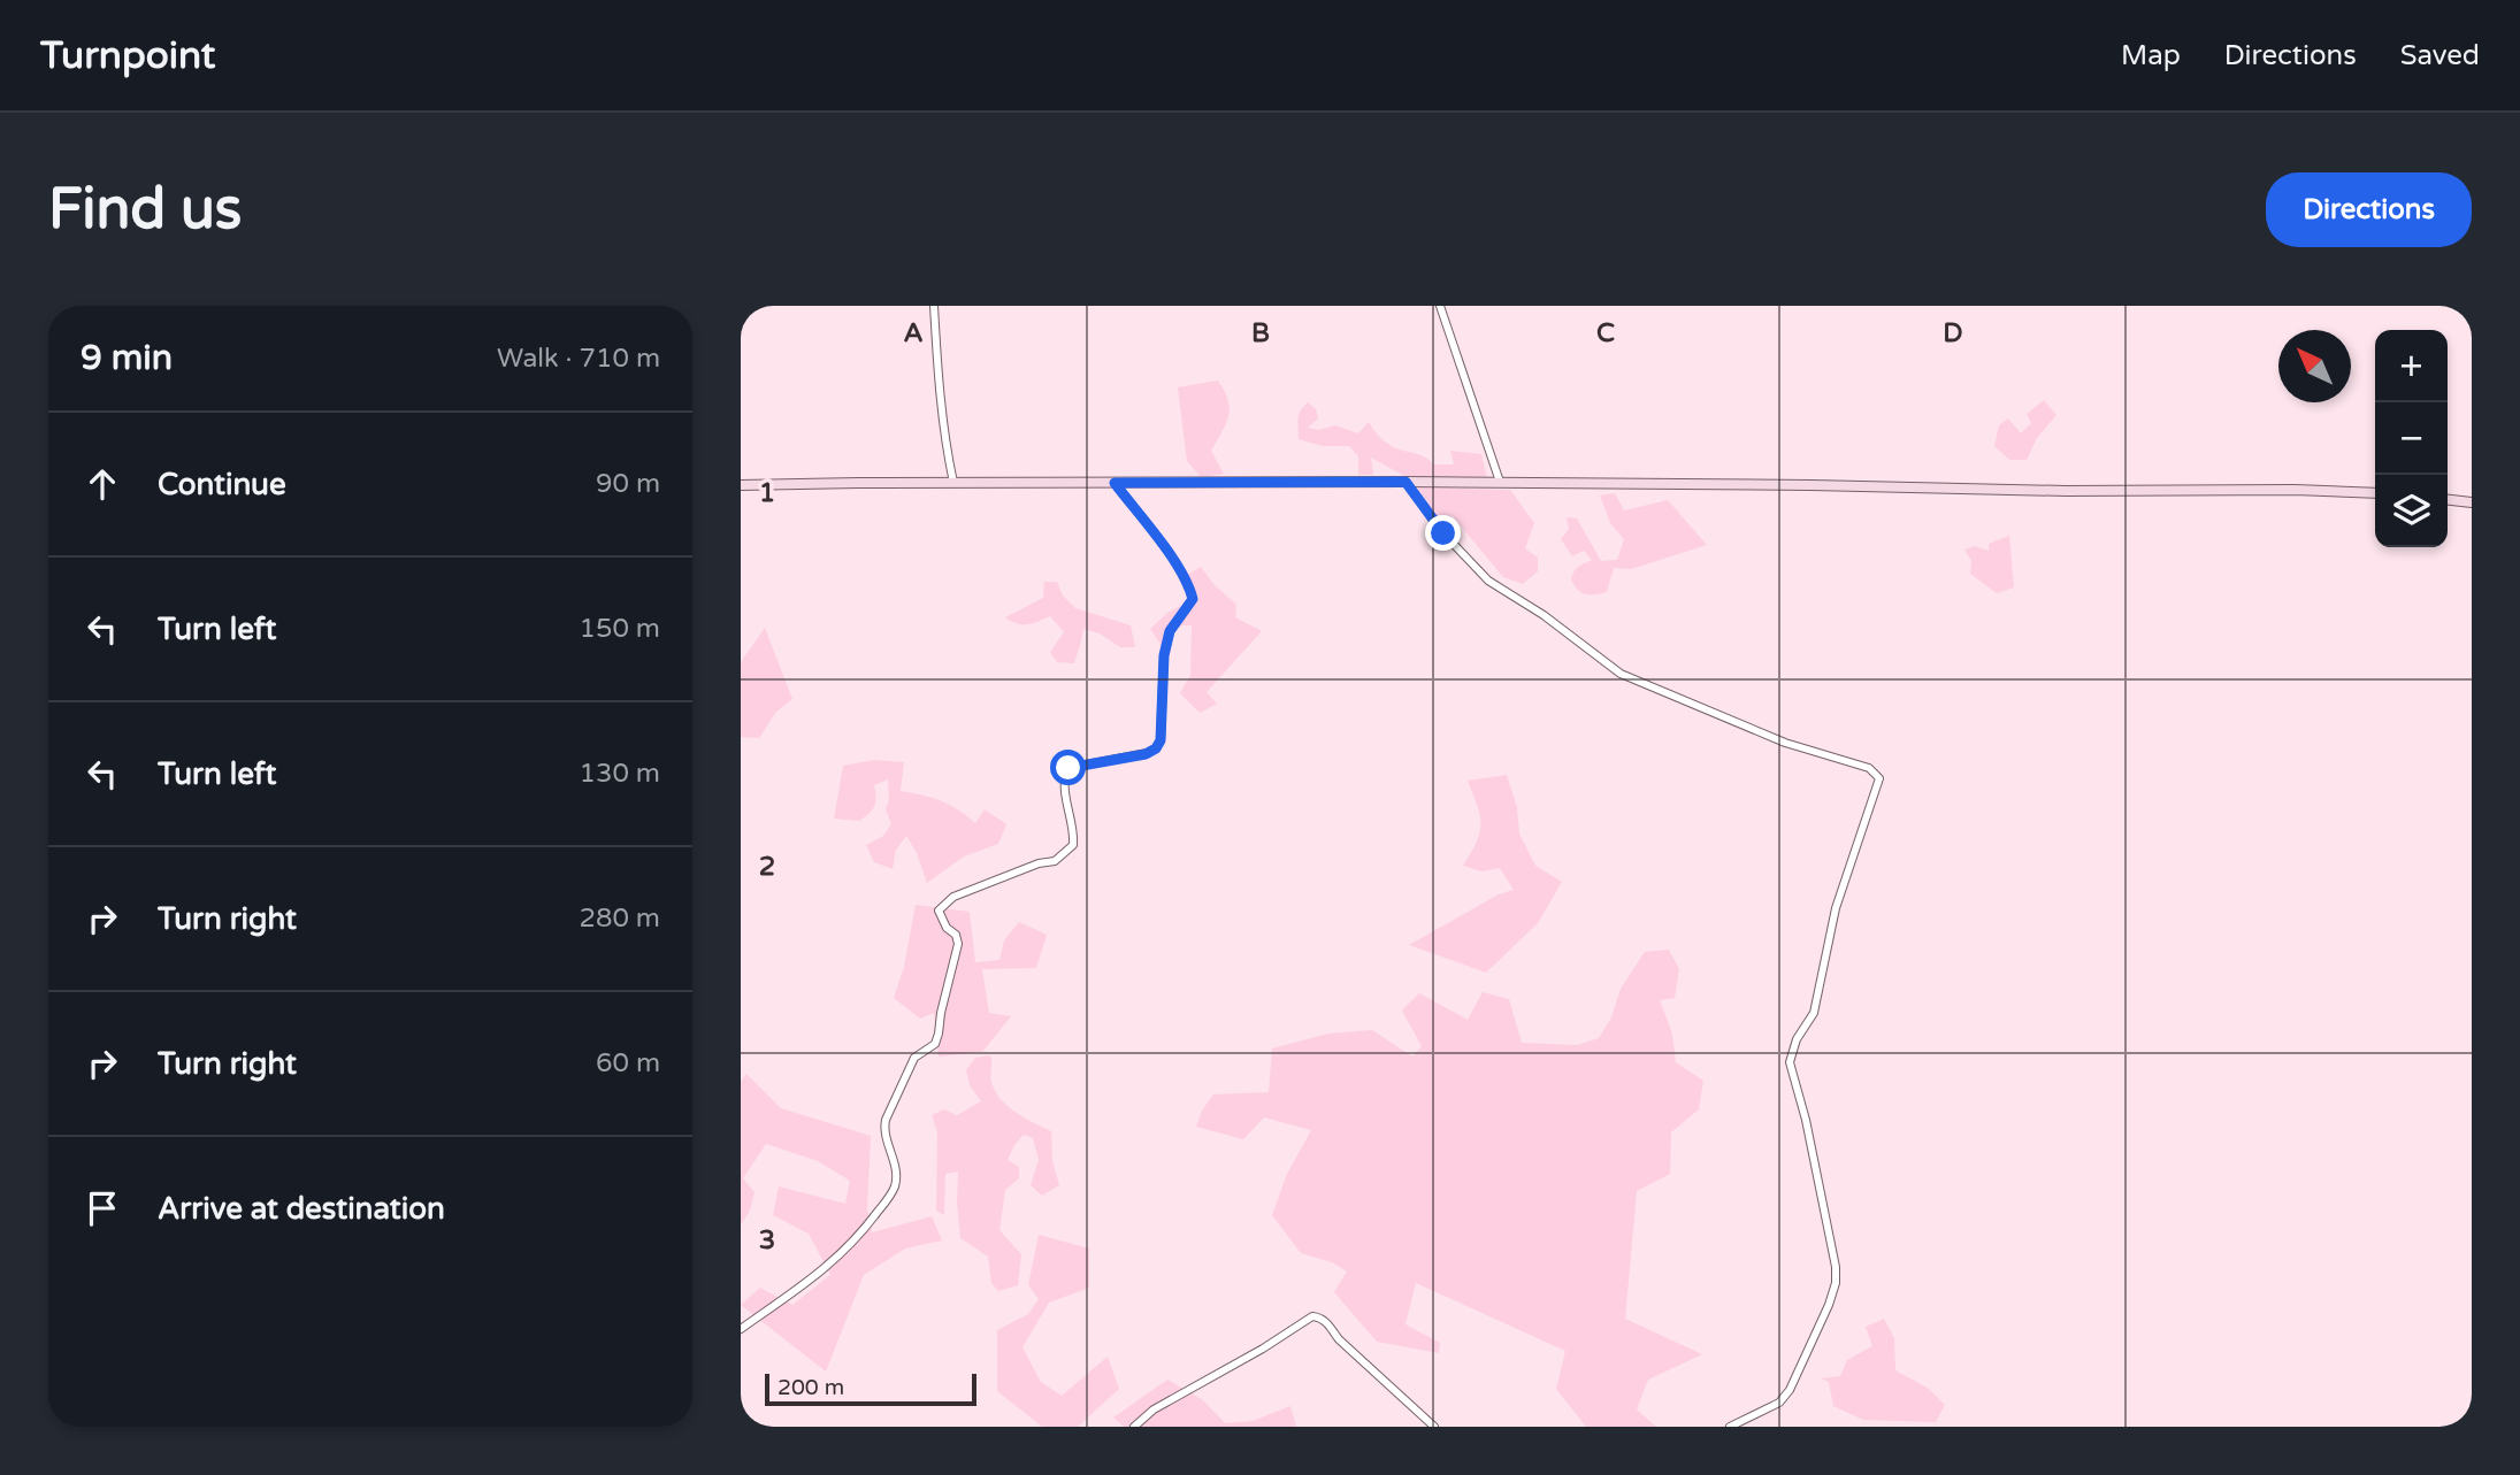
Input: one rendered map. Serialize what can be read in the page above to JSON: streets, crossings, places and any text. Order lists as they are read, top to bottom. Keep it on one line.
{"scale_bar":"200 m","north":"top left","page":{"header":"Turnpoint","nav":["Map","Directions","Saved"],"buttons":"Directions","title":"Find us","heading":["9 min","Walk · 710 m"],"map_buttons":["+","−"],"list":[["Continue","90 m"],["Turn left","150 m"],["Turn left","130 m"],["Turn right","280 m"],["Turn right","60 m"],"Arrive at destination"],"scale":"200 m"},"grid":{"columns":["A","B","C","D"],"rows":["1","2","3"]}}
